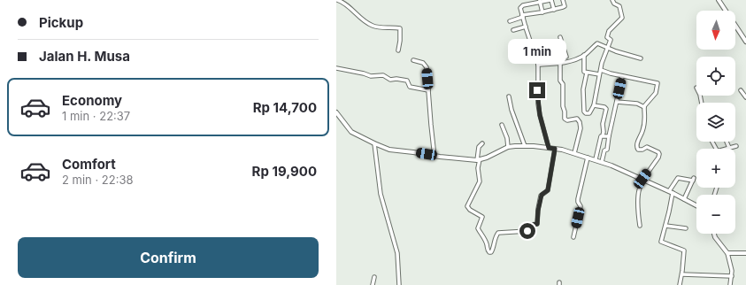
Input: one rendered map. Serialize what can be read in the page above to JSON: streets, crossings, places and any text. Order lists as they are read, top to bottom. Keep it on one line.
{"north":"bottom","page":{"banner":["Pickup","Jalan H. Musa"],"map_buttons":["+","−"],"bubble":"1 min","list":[{"name":"Economy","note":"1 min · 22:37","value":"Rp 14,700"},{"name":"Comfort","note":"2 min · 22:38","value":"Rp 19,900"}],"buttons":"Confirm"}}
